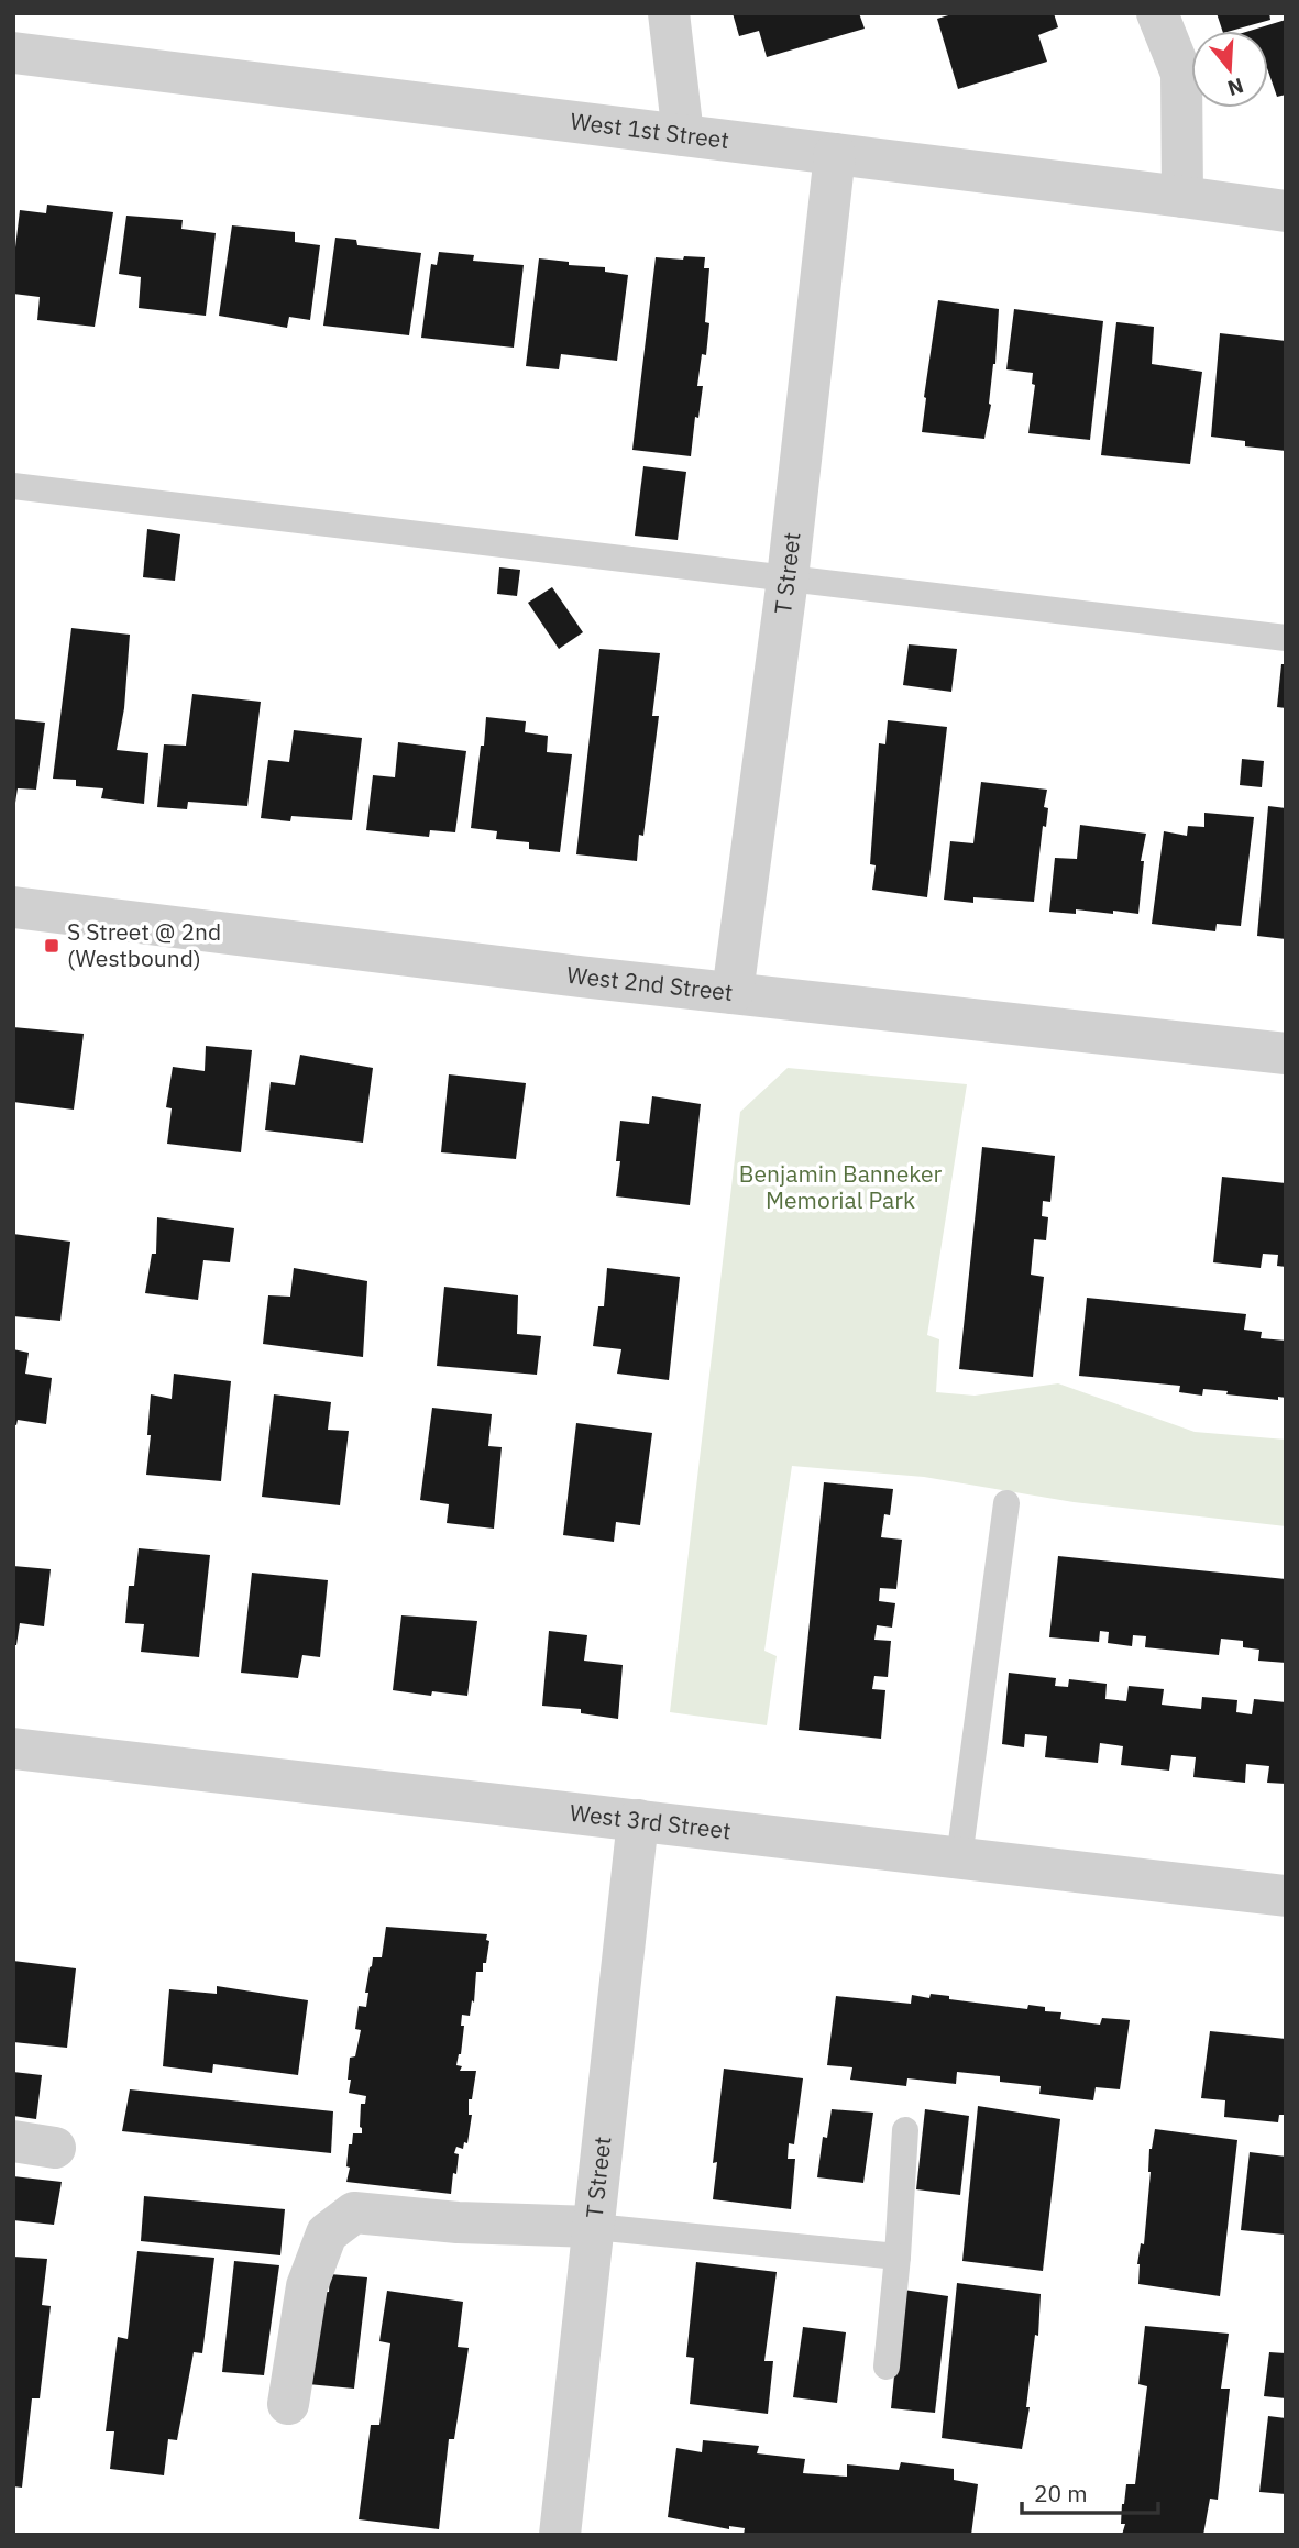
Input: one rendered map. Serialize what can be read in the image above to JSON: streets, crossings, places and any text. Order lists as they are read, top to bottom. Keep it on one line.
{"streets":{"street":["West 1st Street","T Street","West 2nd Street","West 3rd Street"]},"crossings":[["West 1st Street","T Street"],["T Street","West 2nd Street"],["T Street","West 3rd Street"]],"parks":["Benjamin Banneker Memorial Park"],"places":{"transit":["S Street @ 2nd (Westbound)"]},"scale_bar":"20 m","north":"bottom"}
